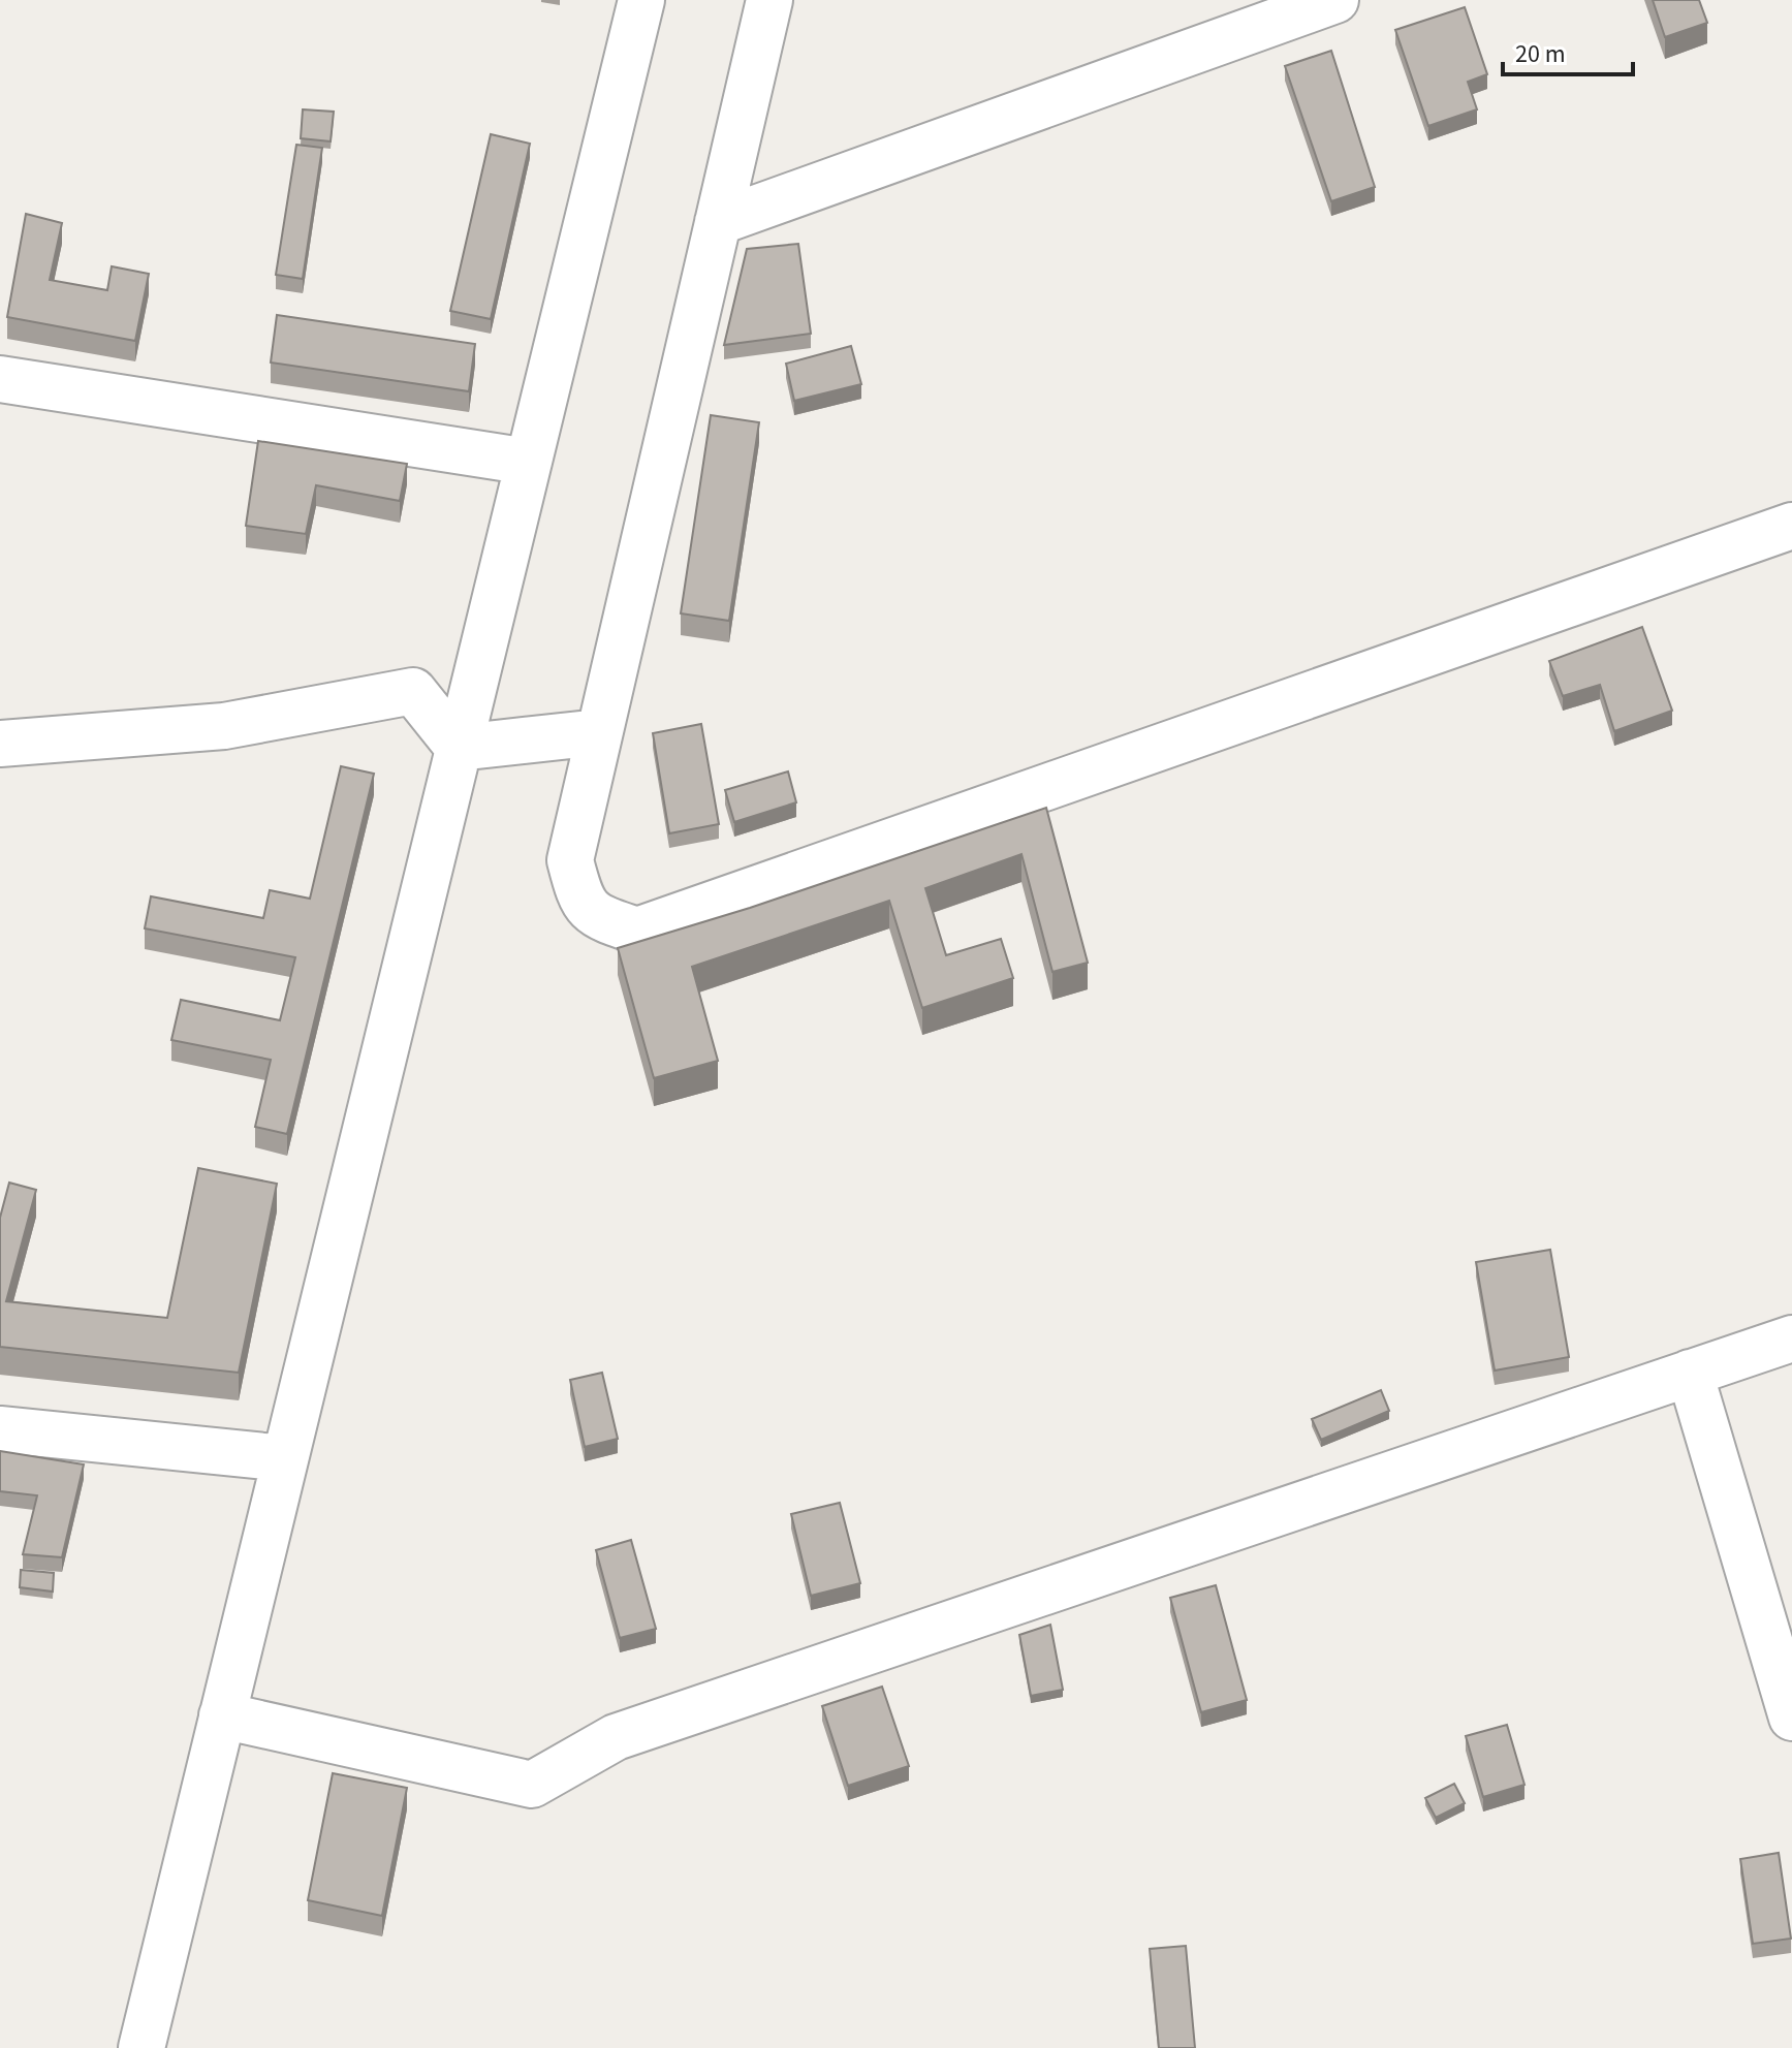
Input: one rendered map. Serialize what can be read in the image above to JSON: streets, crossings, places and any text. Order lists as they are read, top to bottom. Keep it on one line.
{"scale_bar":"20 m"}
